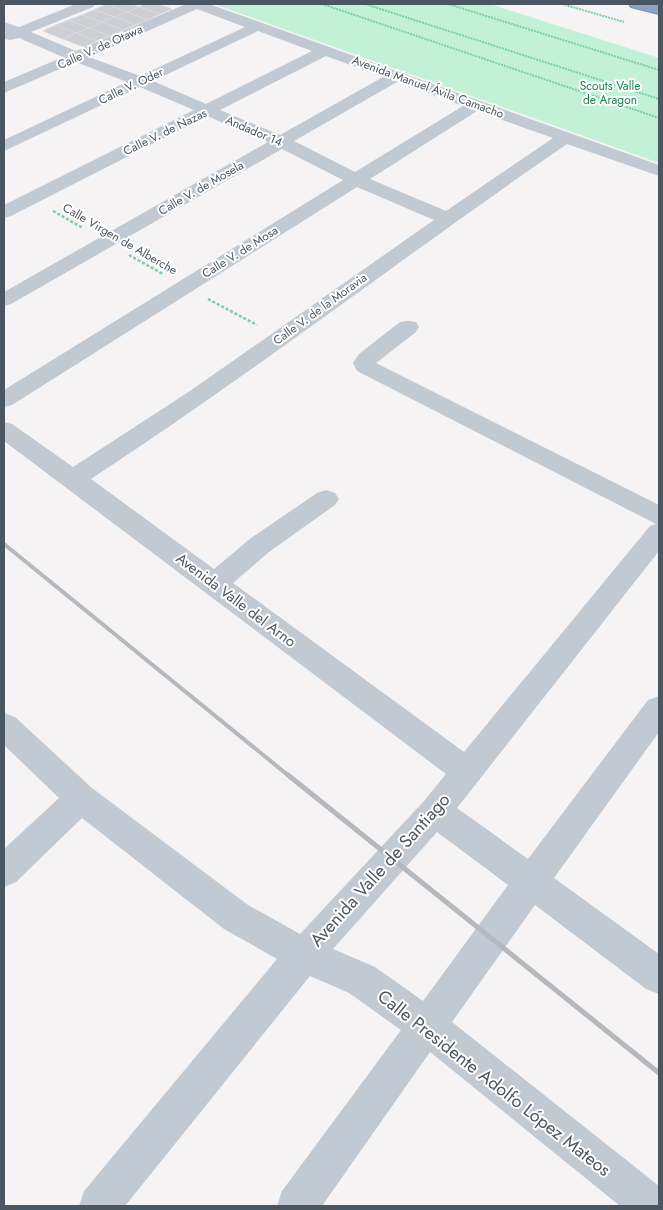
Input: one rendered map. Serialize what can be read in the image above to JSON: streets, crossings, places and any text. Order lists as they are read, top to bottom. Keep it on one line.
{"streets":{"street":["Calle V. de Otawa","Calle V. Oder","Avenida Manuel Ávila Camacho","Andador 14","Calle V. de Nazas","Calle V. de Mosela","Calle V. de Mosa","Calle V. de la Moravia","Avenida Valle del Arno","Avenida Valle de Santiago","Calle Presidente Adolfo López Mateos"],"path":["Calle Virgen de Alberche"]},"crossings":[["Calle V. de Otawa","Avenida Manuel Ávila Camacho"],["Calle V. de Otawa","Andador 14"],["Calle V. Oder","Avenida Manuel Ávila Camacho"],["Calle V. Oder","Andador 14"],["Avenida Manuel Ávila Camacho","Calle V. de Nazas"],["Avenida Manuel Ávila Camacho","Calle V. de Mosela"],["Avenida Manuel Ávila Camacho","Calle V. de Mosa"],["Avenida Manuel Ávila Camacho","Calle V. de la Moravia"],["Andador 14","Calle V. de Nazas"],["Andador 14","Calle V. de Mosela"],["Andador 14","Calle V. de Mosa"],["Andador 14","Calle V. de la Moravia"],["Calle V. de Nazas","Calle Virgen de Alberche"],["Calle V. de Mosela","Calle Virgen de Alberche"],["Calle Virgen de Alberche","Calle V. de Mosa"],["Calle Virgen de Alberche","Calle V. de la Moravia"],["Calle V. de la Moravia","Avenida Valle del Arno"],["Avenida Valle del Arno","Avenida Valle de Santiago"],["Avenida Valle de Santiago","Calle Presidente Adolfo López Mateos"]],"parks":["Scouts Valle de Aragon"]}
